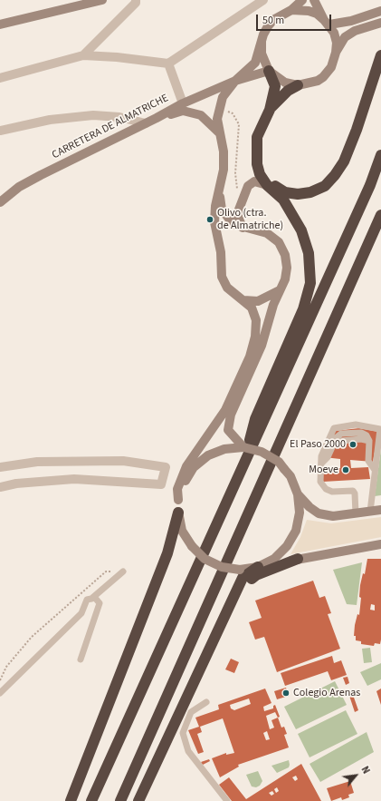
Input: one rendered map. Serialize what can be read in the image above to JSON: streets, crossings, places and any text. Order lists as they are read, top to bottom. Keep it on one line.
{"streets":{"main road":["CARRETERA DE ALMATRICHE"]},"places":["Olivo (ctra. de Almatriche)","El Paso 2000","Moeve","Colegio Arenas"],"scale_bar":"50 m","north":"top right"}
